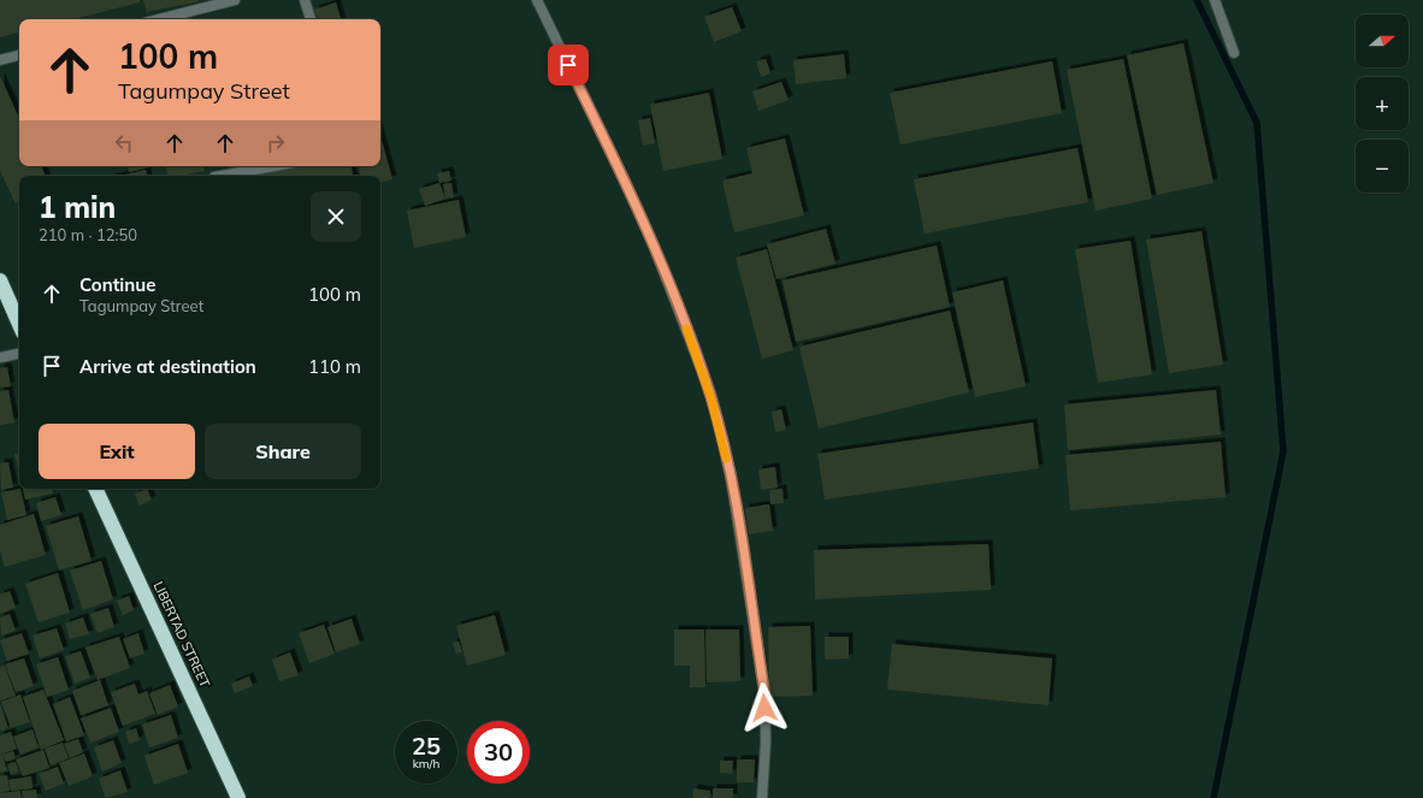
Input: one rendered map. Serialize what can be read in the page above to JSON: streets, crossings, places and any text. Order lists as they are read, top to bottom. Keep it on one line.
{"streets":{"highway":["LIBERTAD STREET"]},"north":"right","page":{"map_buttons":["+","−"],"turn":["100 m","Tagumpay Street"],"heading":["1 min","210 m · 12:50"],"list":[{"name":"Continue","note":"Tagumpay Street","value":"100 m"},{"name":"Arrive at destination","value":"110 m"}],"buttons":["Exit","Share"],"speed":"25 km/h","limit":"30"}}
